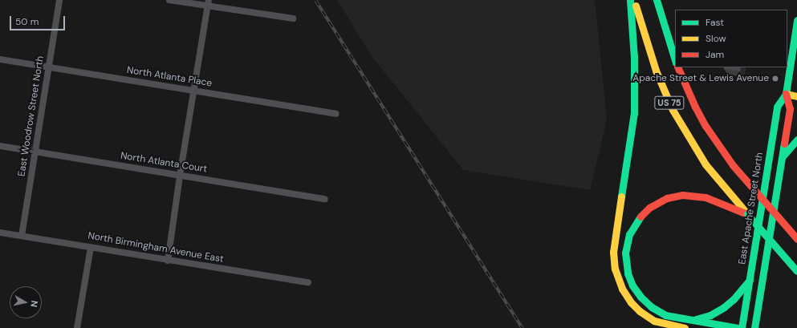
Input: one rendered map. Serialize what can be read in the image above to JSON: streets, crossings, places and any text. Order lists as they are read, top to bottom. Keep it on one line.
{"streets":{"main road":["US 75","East Apache Street North"],"street":["North Atlanta Place","East Woodrow Street North","North Atlanta Court","North Birmingham Avenue East"]},"crossings":[["North Atlanta Place","East Woodrow Street North"],["East Woodrow Street North","North Atlanta Court"],["East Woodrow Street North","North Birmingham Avenue East"]],"places":["Apache Street & Lewis Avenue"],"legend":["Fast","Slow","Jam"],"scale_bar":"50 m","north":"right"}
